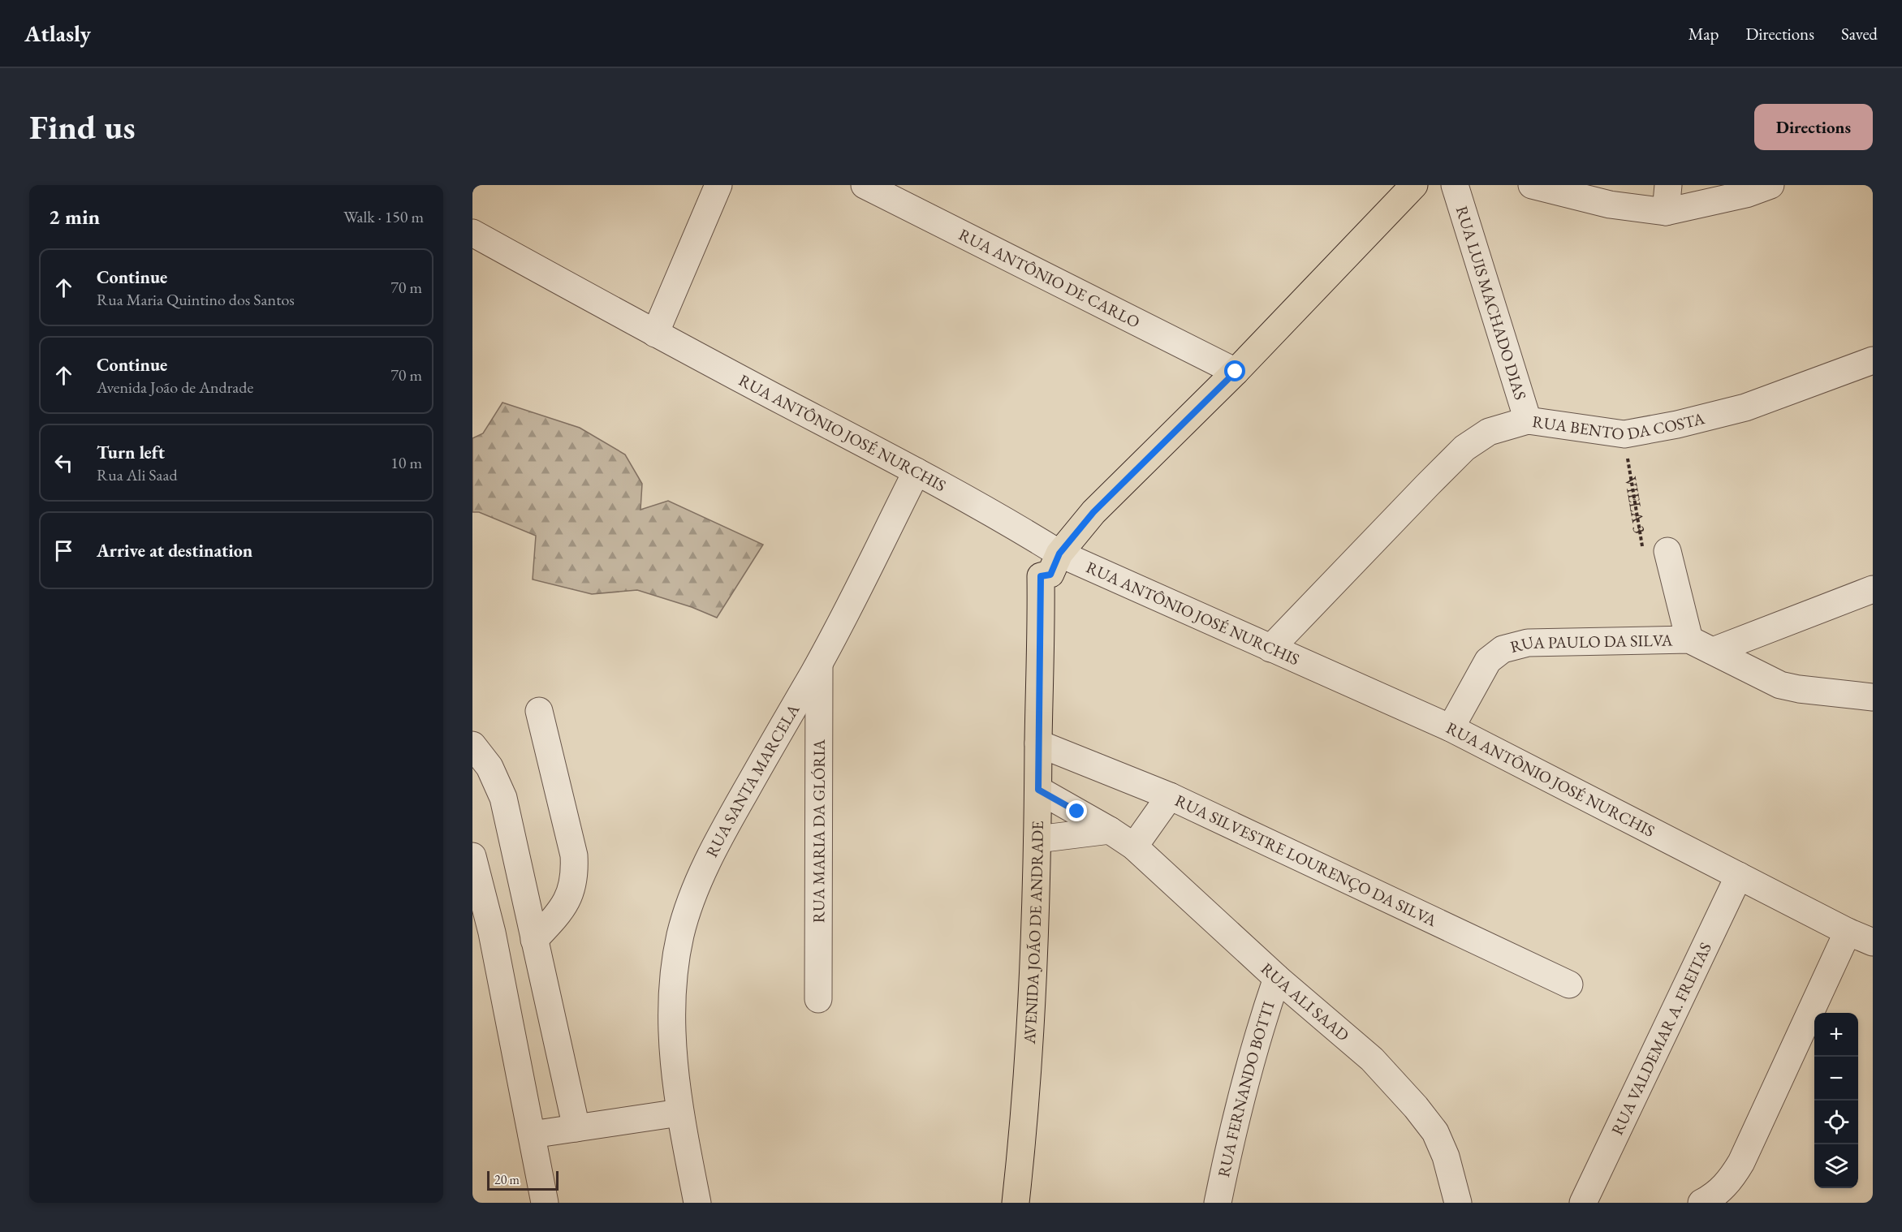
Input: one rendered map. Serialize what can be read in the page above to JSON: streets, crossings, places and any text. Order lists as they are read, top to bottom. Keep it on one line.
{"streets":{"main road":["AVENIDA JOÃO DE ANDRADE"],"street":["RUA ANTÔNIO DE CARLO","RUA LUIS MACHADO DIAS","RUA BENTO DA COSTA","RUA ANTÔNIO JOSÉ NURCHIS","RUA PAULO DA SILVA","RUA SANTA MARCELA","RUA MARIA DA GLÓRIA","RUA SILVESTRE LOURENÇO DA SILVA","RUA ALI SAAD","RUA VALDEMAR A. FREITAS","RUA FERNANDO BOTTI"],"path":["VIELA 3"]},"crossings":[["RUA LUIS MACHADO DIAS","RUA BENTO DA COSTA"],["RUA BENTO DA COSTA","RUA ANTÔNIO JOSÉ NURCHIS"],["RUA BENTO DA COSTA","VIELA 3"],["RUA ANTÔNIO JOSÉ NURCHIS","RUA PAULO DA SILVA"],["RUA ANTÔNIO JOSÉ NURCHIS","RUA SANTA MARCELA"],["RUA ANTÔNIO JOSÉ NURCHIS","AVENIDA JOÃO DE ANDRADE"],["RUA ANTÔNIO JOSÉ NURCHIS","RUA VALDEMAR A. FREITAS"],["RUA SANTA MARCELA","RUA MARIA DA GLÓRIA"],["RUA SILVESTRE LOURENÇO DA SILVA","AVENIDA JOÃO DE ANDRADE"],["AVENIDA JOÃO DE ANDRADE","RUA ALI SAAD"],["RUA ALI SAAD","RUA FERNANDO BOTTI"]],"scale_bar":"20 m","page":{"header":"Atlasly","nav":["Map","Directions","Saved"],"buttons":"Directions","title":"Find us","heading":["2 min","Walk · 150 m"],"list":[["Continue","Rua Maria Quintino dos Santos","70 m"],["Continue","Avenida João de Andrade","70 m"],["Turn left","Rua Ali Saad","10 m"],"Arrive at destination"],"map_buttons":["+","−"],"scale":"20 m"}}
